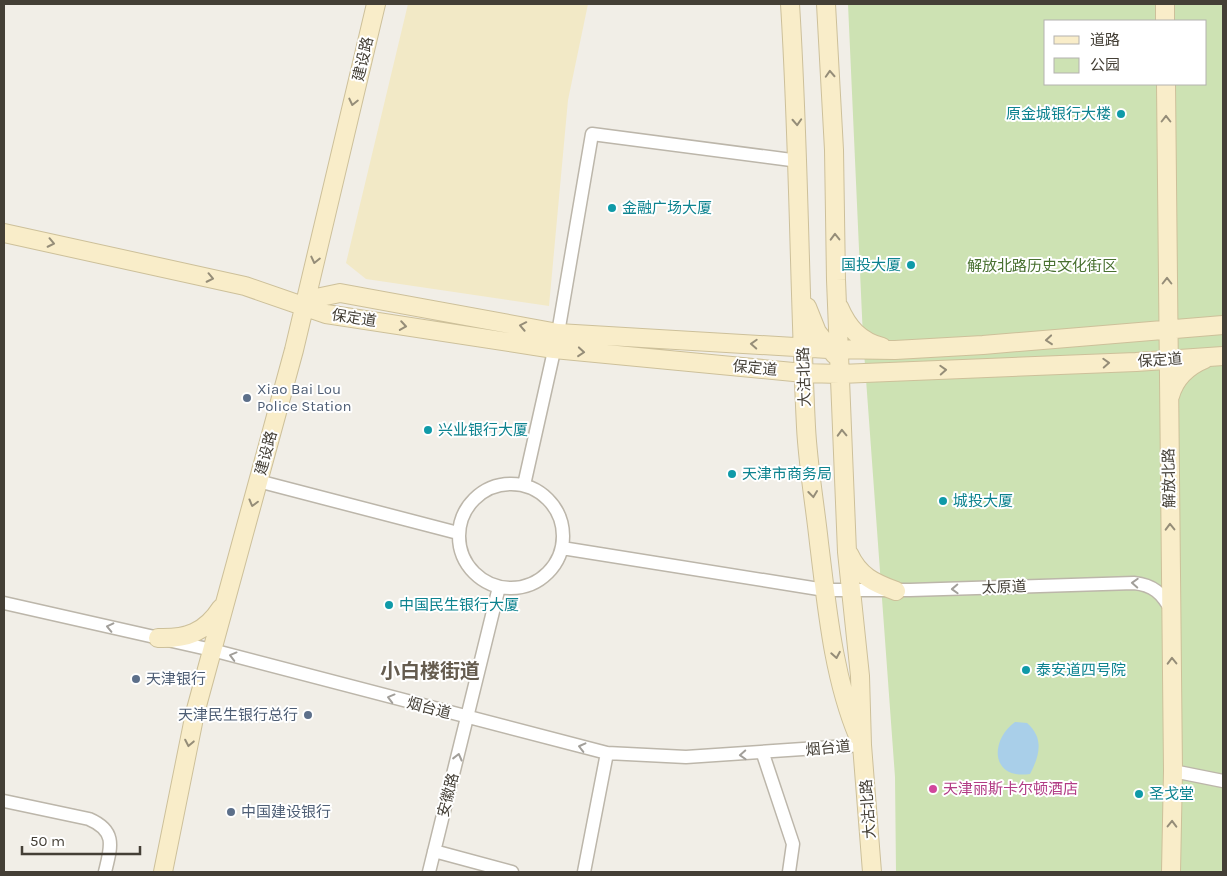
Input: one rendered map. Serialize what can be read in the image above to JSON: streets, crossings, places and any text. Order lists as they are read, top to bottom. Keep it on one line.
{"streets":{"street":["建设路","保定道","大沽北路","解放北路","太原道","烟台道","安徽路"]},"crossings":[["建设路","保定道"],["建设路","烟台道"],["保定道","大沽北路"],["保定道","解放北路"],["大沽北路","太原道"],["大沽北路","烟台道"],["解放北路","太原道"],["太原道","安徽路"],["烟台道","安徽路"]],"one_way":["建设路","解放北路","太原道","烟台道","安徽路"],"districts":["小白楼街道"],"parks":["解放北路历史文化街区"],"places":["原金城银行大楼","金融广场大厦","国投大厦","Xiao Bai Lou Police Station","兴业银行大厦","天津市商务局","城投大厦","中国民生银行大厦","泰安道四号院","天津银行","天津民生银行总行","天津丽斯卡尔顿酒店","圣戈堂","中国建设银行"],"legend":["道路","公园"],"scale_bar":"50 m"}
